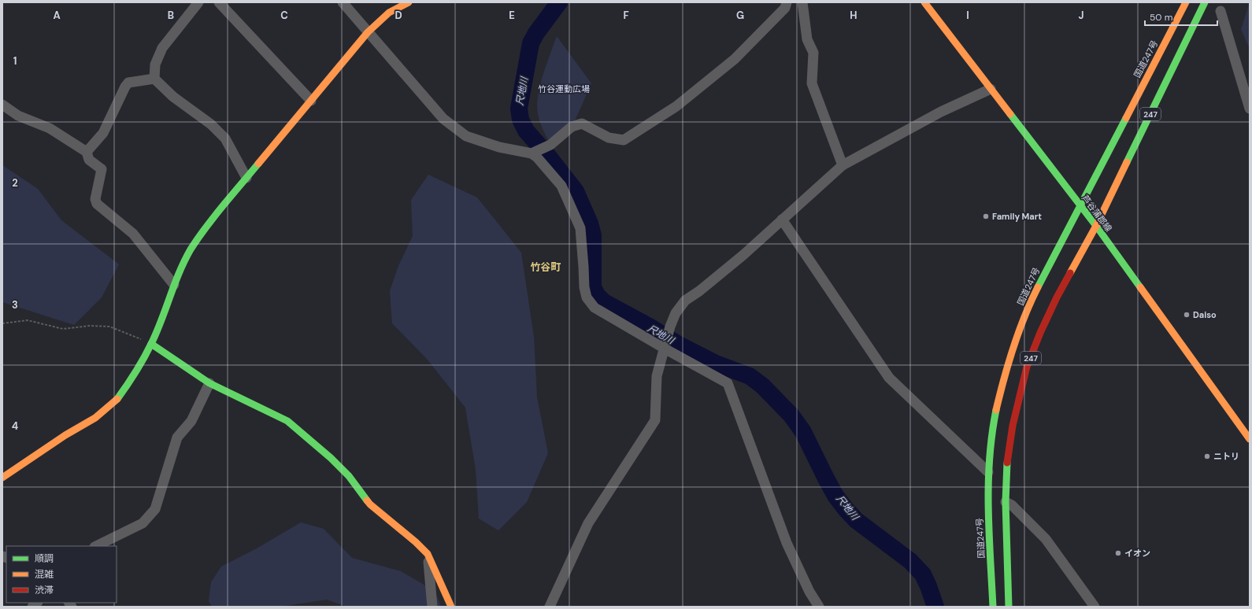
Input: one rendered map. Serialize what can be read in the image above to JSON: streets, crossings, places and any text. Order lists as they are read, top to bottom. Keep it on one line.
{"streets":{"main road":["国道247号","247","芦谷蒲郡線"]},"crossings":[["国道247号","247"],["国道247号","芦谷蒲郡線"],["247","芦谷蒲郡線"]],"districts":["竹谷町"],"water":["尺地川"],"parks":["竹谷運動広場"],"places":["Family Mart","Daiso","ニトリ","イオン"],"legend":["順調","混雑","渋滞"],"scale_bar":"50 m","grid":{"columns":["A","B","C","D","E","F","G","H","I","J"],"rows":["1","2","3","4"]}}
